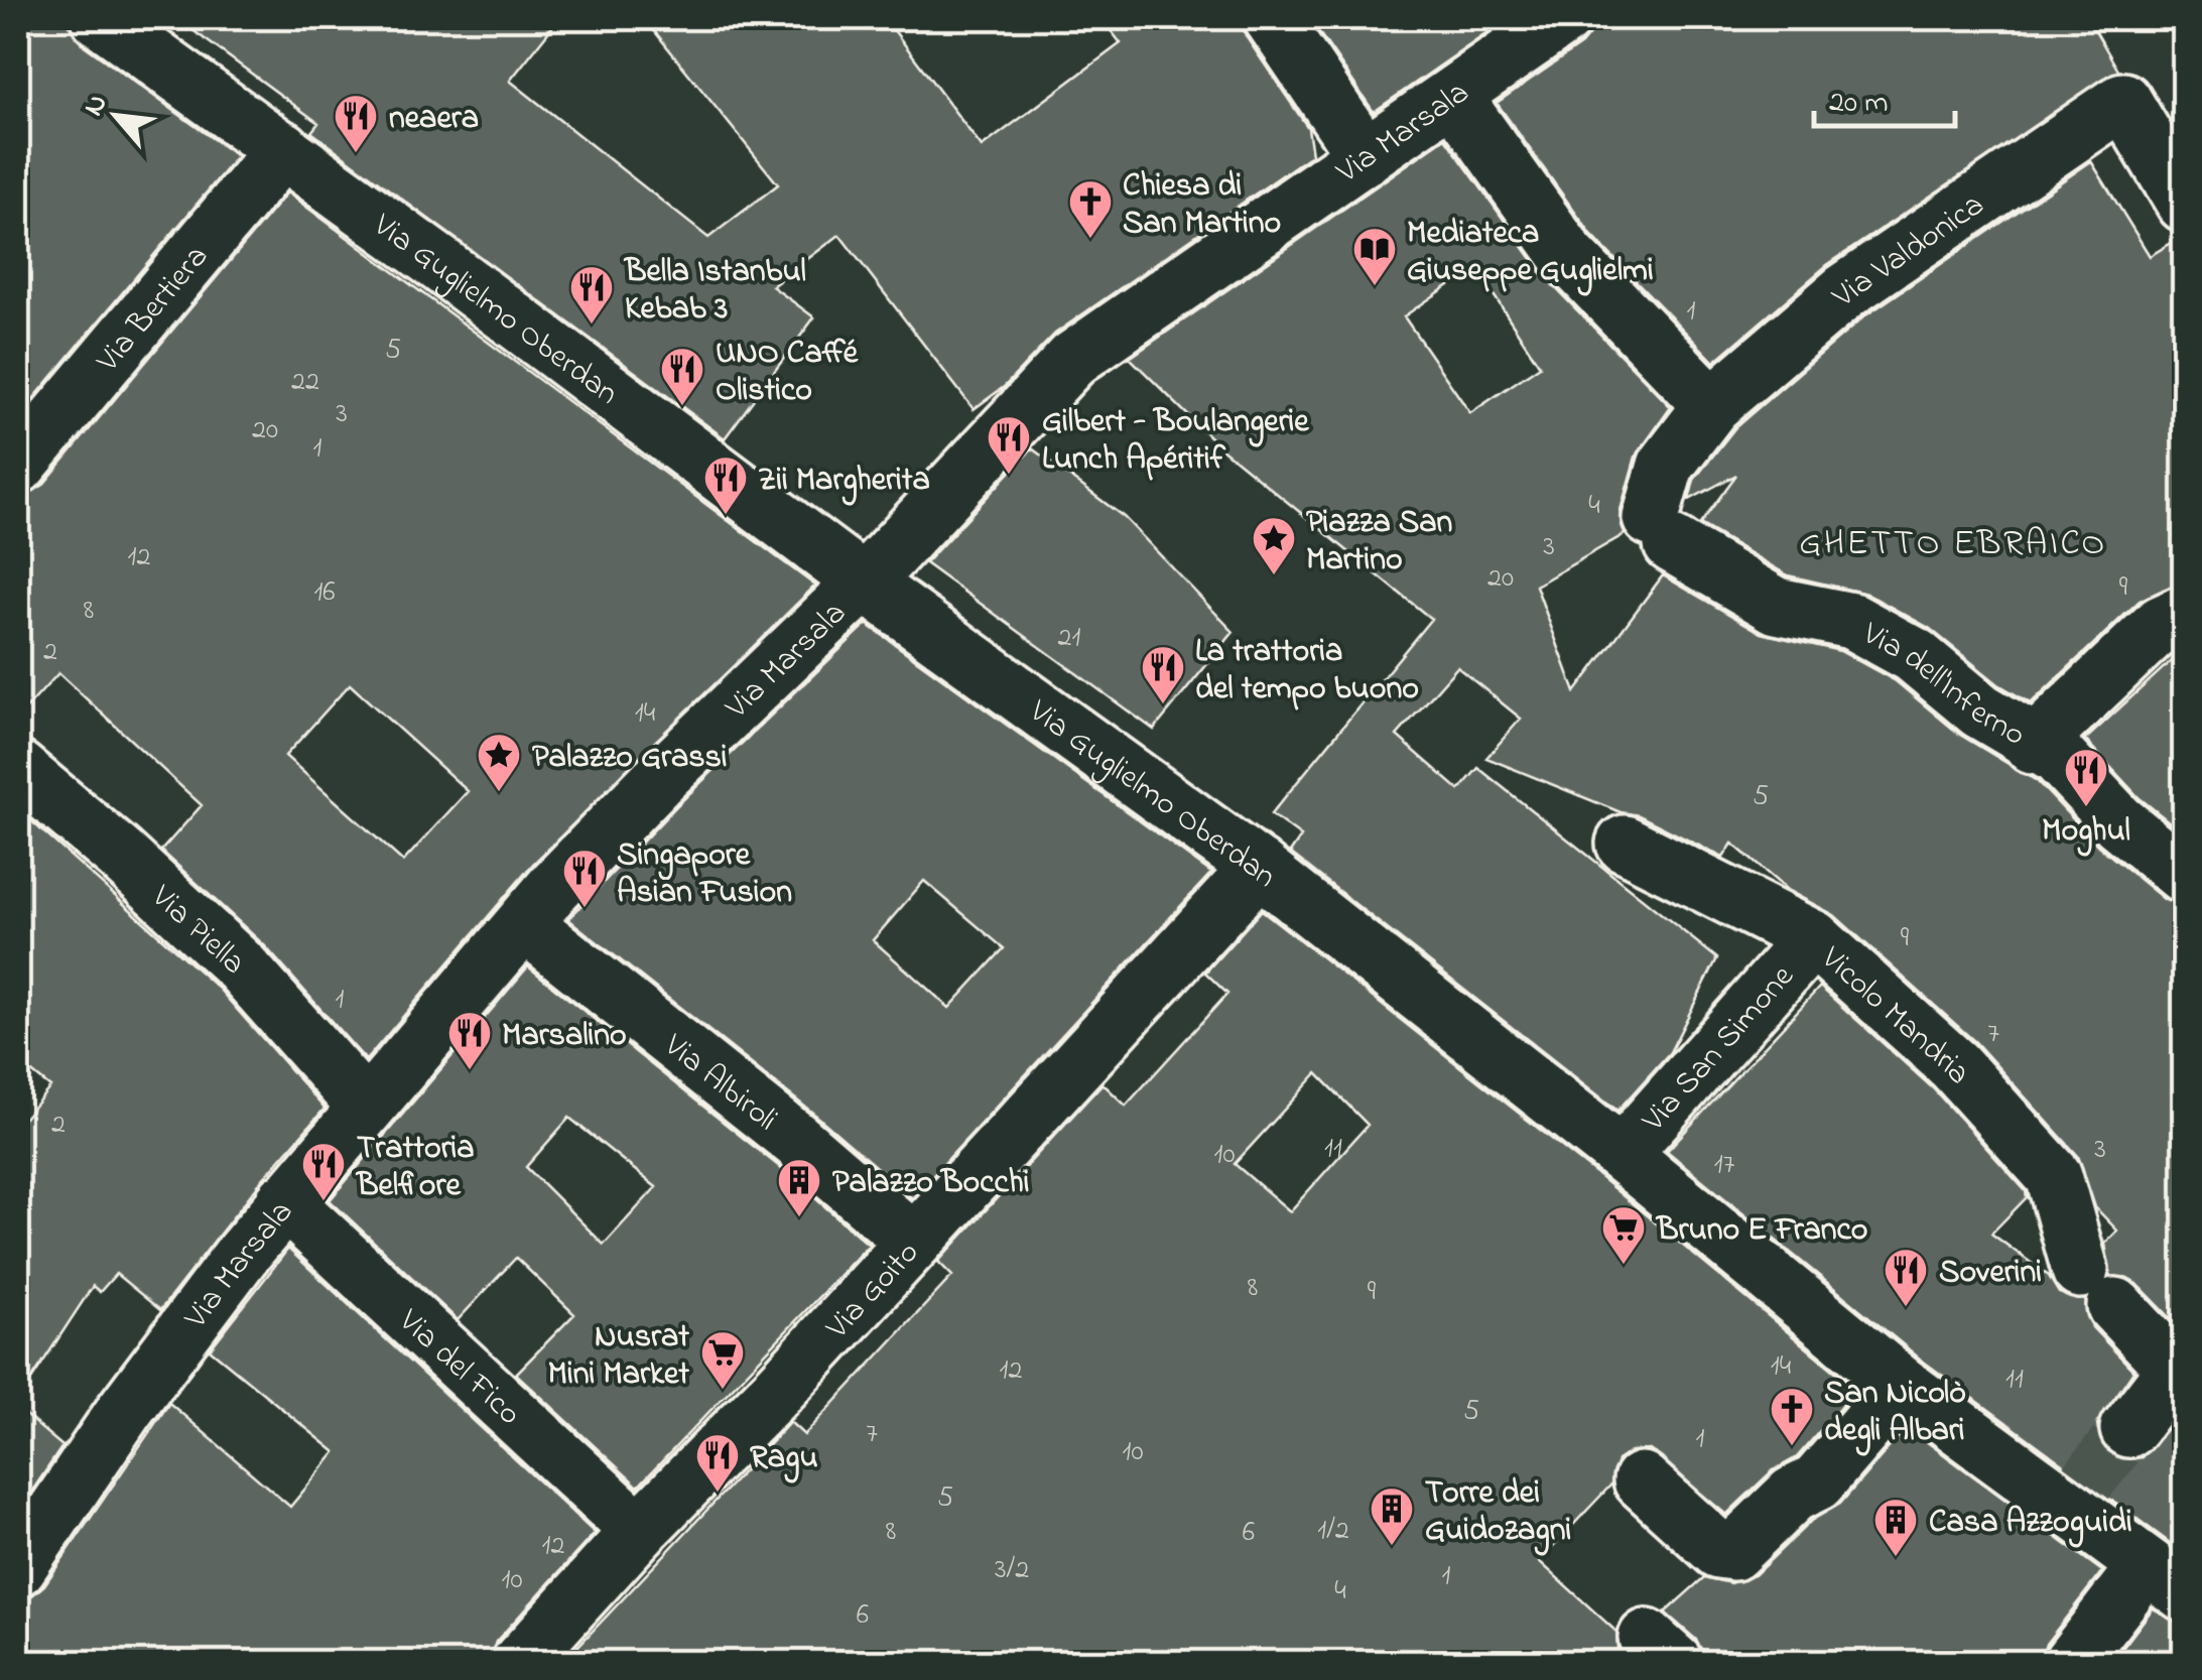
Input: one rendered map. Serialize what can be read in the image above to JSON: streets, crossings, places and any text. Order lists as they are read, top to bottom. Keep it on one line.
{"streets":{"street":["Via Marsala","Via Valdonica","Via Bertiera","Via Guglielmo Oberdan","Via dell'Inferno","Via Piella","Vicolo Mandria","Via San Simone","Via Albiroli","Via Goito","Via del Fico"]},"crossings":[["Via Marsala","Via Guglielmo Oberdan"],["Via Marsala","Via Piella"],["Via Marsala","Via Albiroli"],["Via Marsala","Via del Fico"],["Via Valdonica","Via dell'Inferno"],["Via Bertiera","Via Guglielmo Oberdan"],["Via Guglielmo Oberdan","Via San Simone"],["Via Guglielmo Oberdan","Via Goito"],["Vicolo Mandria","Via San Simone"],["Via Albiroli","Via Goito"],["Via Goito","Via del Fico"]],"districts":["GHETTO EBRAICO"],"places":{"restaurant":["neaera","Bella Istanbul Kebab 3","UNO Caffé Olistico","Gilbert - Boulangerie Lunch Apéritif","Zii Margherita","La trattoria del tempo buono","Moghul","Singapore Asian Fusion","Marsalino","Trattoria Belfiore","Soverini","Ragu"],"church":["Chiesa di San Martino","San Nicolò degli Albari"],"library":["Mediateca Giuseppe Guglielmi"],"place":["Piazza San Martino","Palazzo Grassi"],"building":["Palazzo Bocchi","Torre dei Guidozagni","Casa Azzoguidi"],"supermarket":["Bruno E Franco","Nusrat Mini Market"]},"house_numbers":["1","5","22","3","20","1","4","3","12","20","9","16","8","21","2","14","5","9","1","7","2","11","3","10","17","8","9","14","12","11","5","7","1","10","5","1/2","8","6","12","3/2","1","10","4","6"],"scale_bar":"20 m","north":"top left"}
